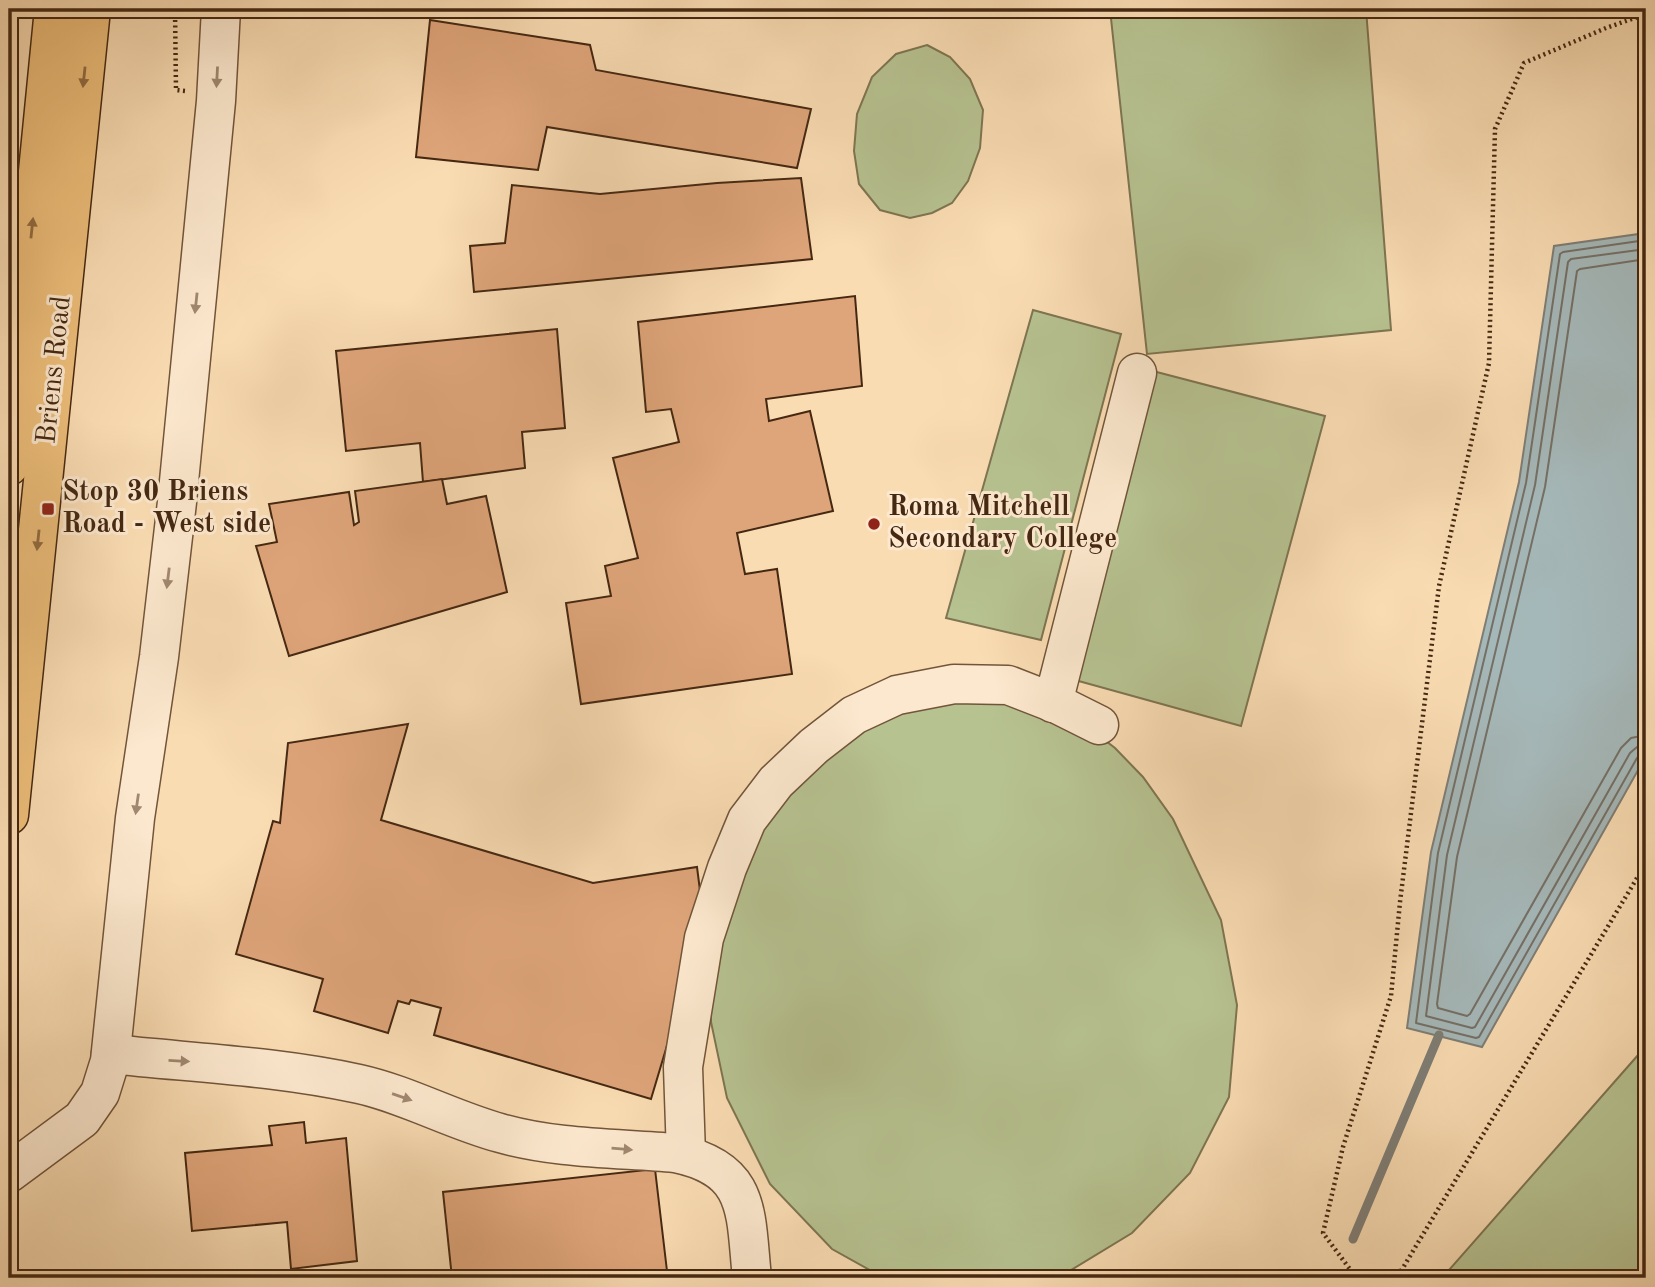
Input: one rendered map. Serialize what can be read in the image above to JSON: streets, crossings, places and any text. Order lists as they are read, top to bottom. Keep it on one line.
{"streets":{"main road":["Briens Road"]},"places":{"transit":["Stop 30 Briens Road - West side"],"other":["Roma Mitchell Secondary College"]}}
